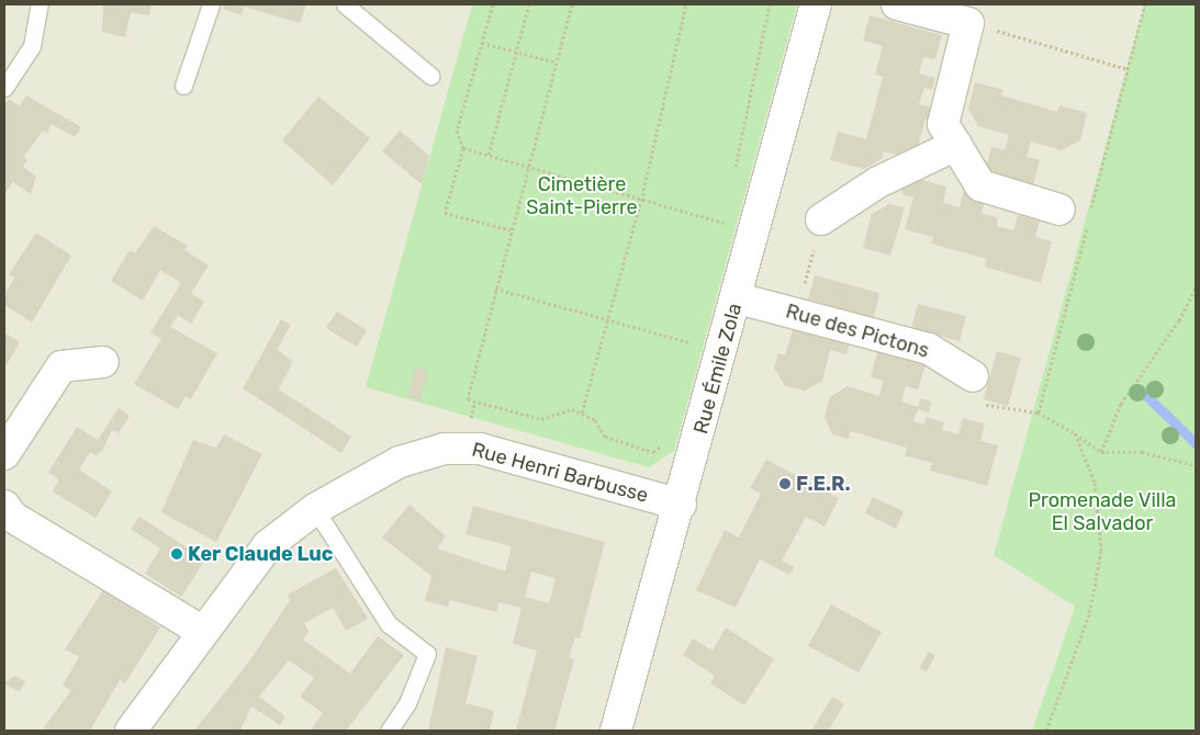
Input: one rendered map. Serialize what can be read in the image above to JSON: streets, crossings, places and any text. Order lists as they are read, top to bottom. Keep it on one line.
{"streets":{"street":["Rue des Pictons","Rue Émile Zola","Rue Henri Barbusse"]},"crossings":[["Rue des Pictons","Rue Émile Zola"],["Rue Émile Zola","Rue Henri Barbusse"]],"parks":["Cimetière Saint-Pierre","Promenade Villa El Salvador"],"places":["F.E.R.","Ker Claude Luc"]}
